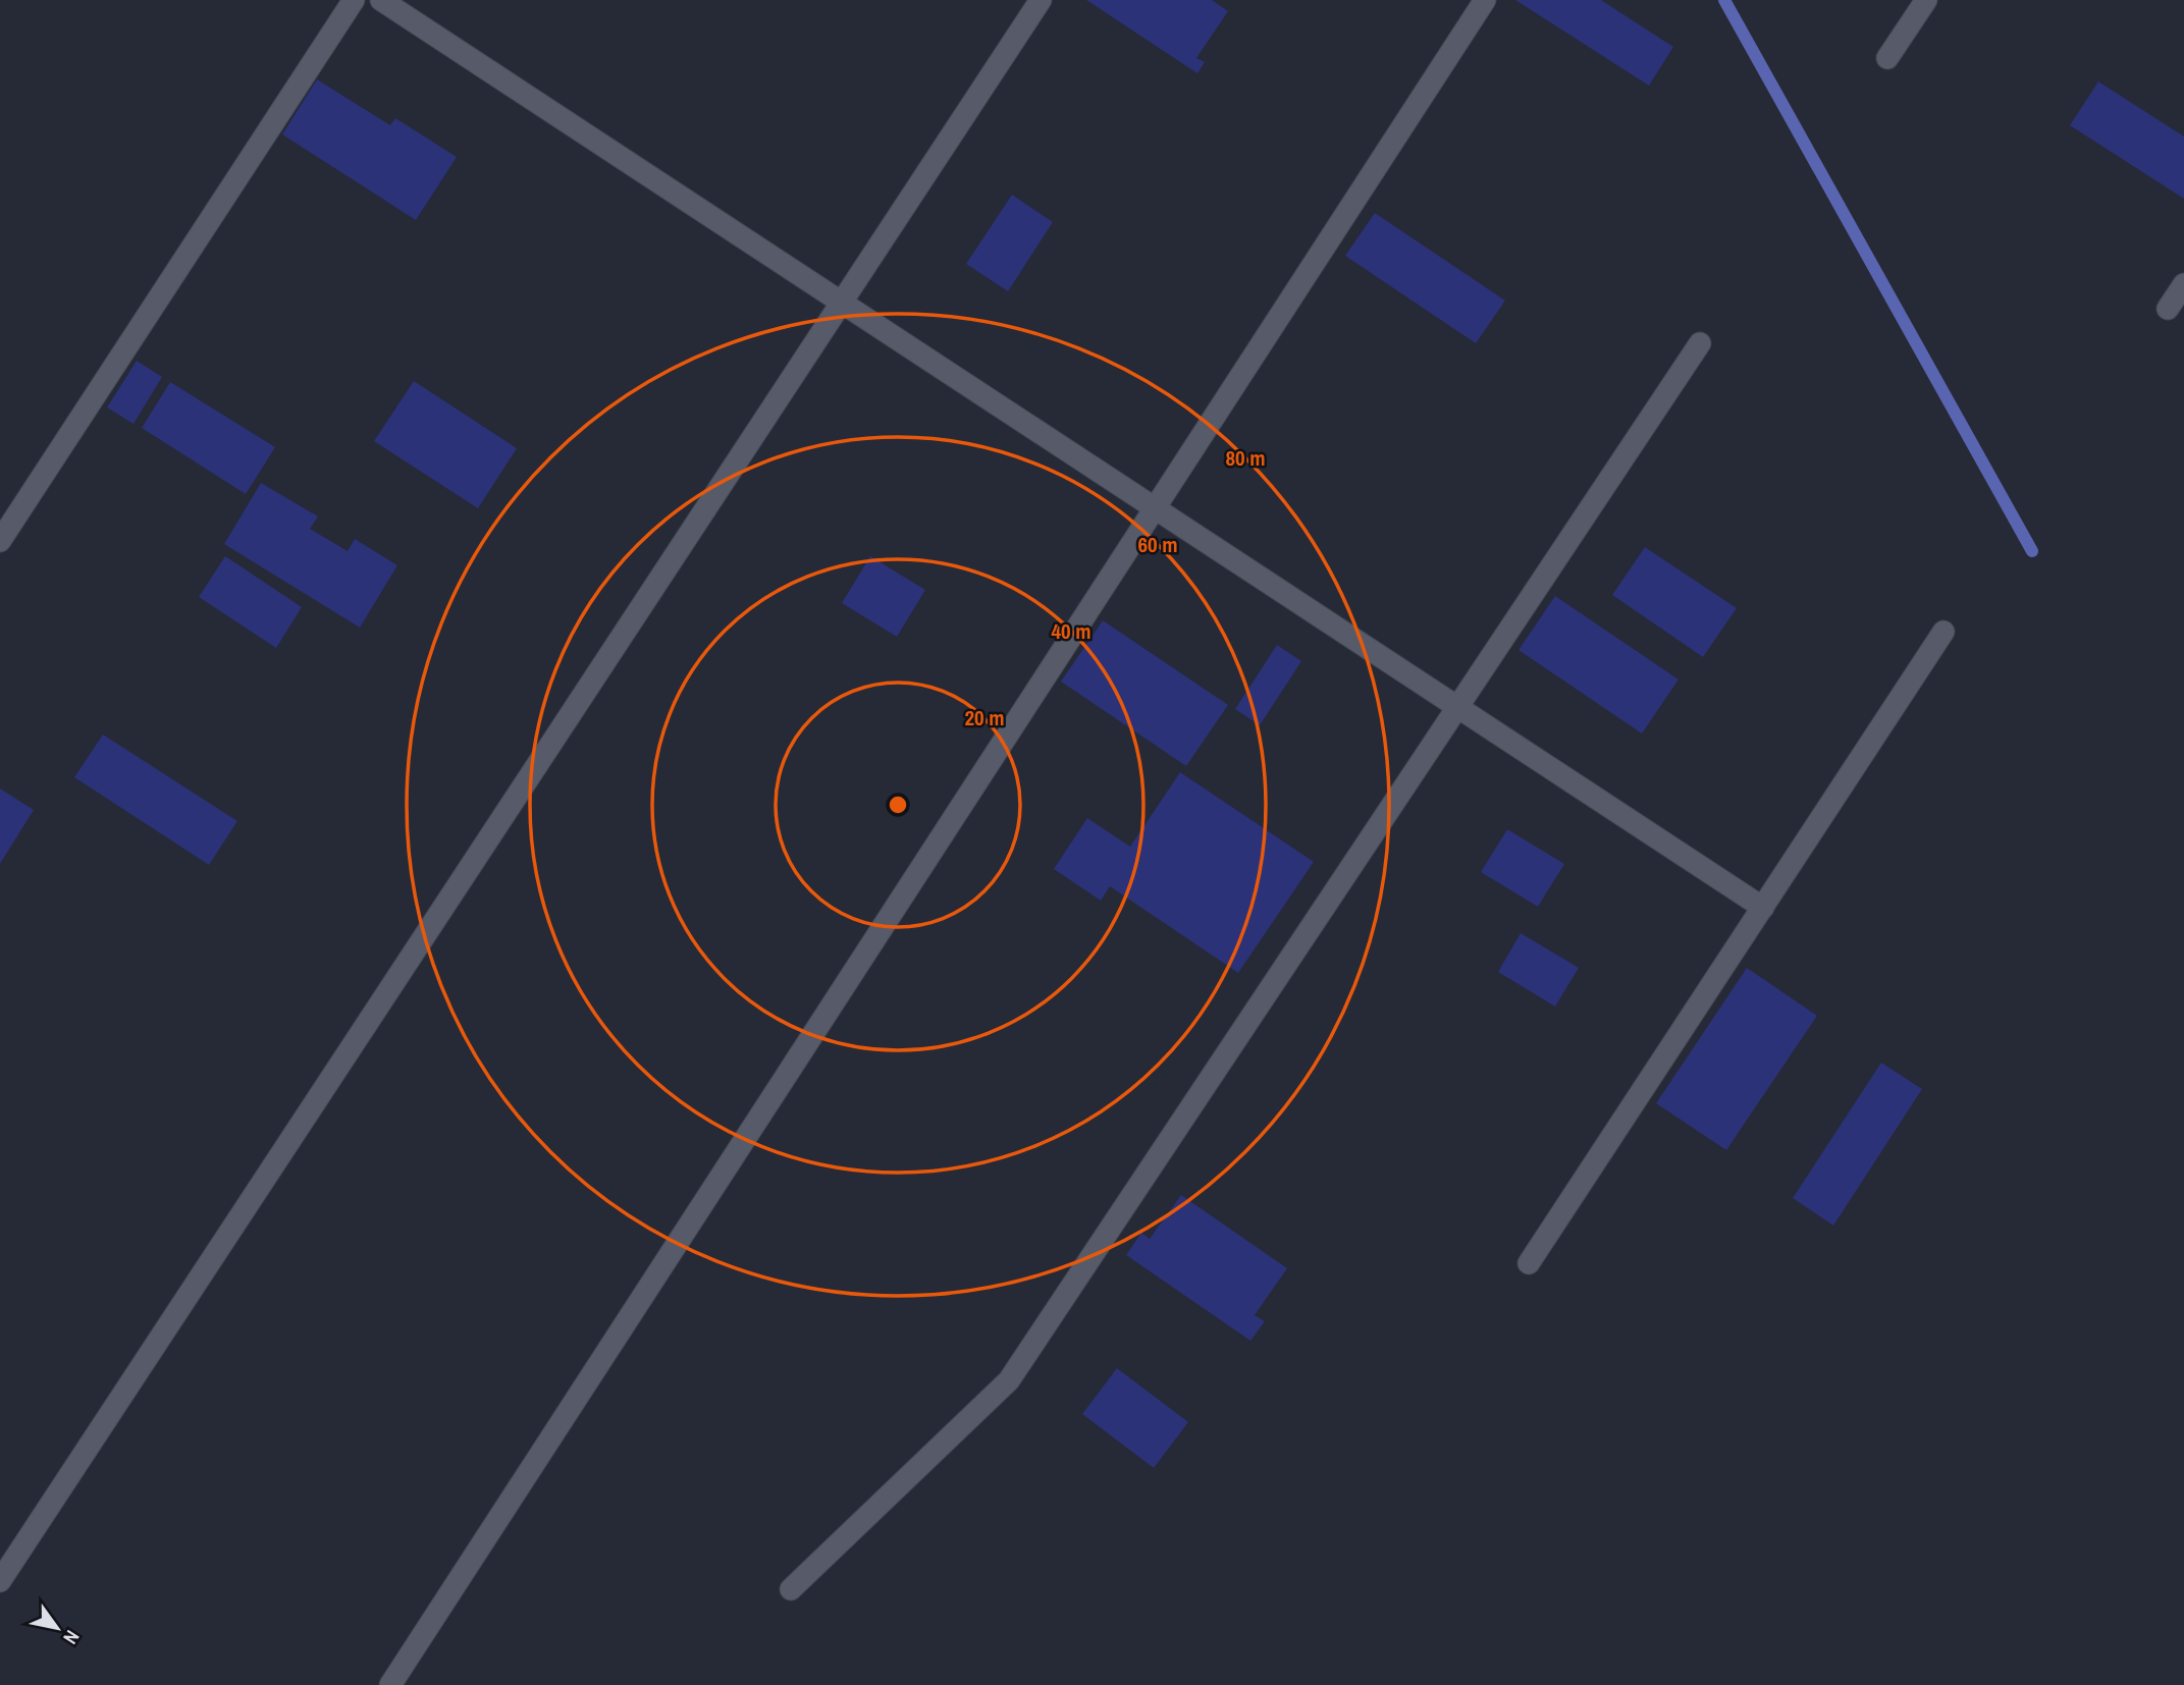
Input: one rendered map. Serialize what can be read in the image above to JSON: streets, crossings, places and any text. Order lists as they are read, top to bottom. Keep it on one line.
{"north":"bottom right","rings":["80 m","60 m","40 m","20 m"]}
